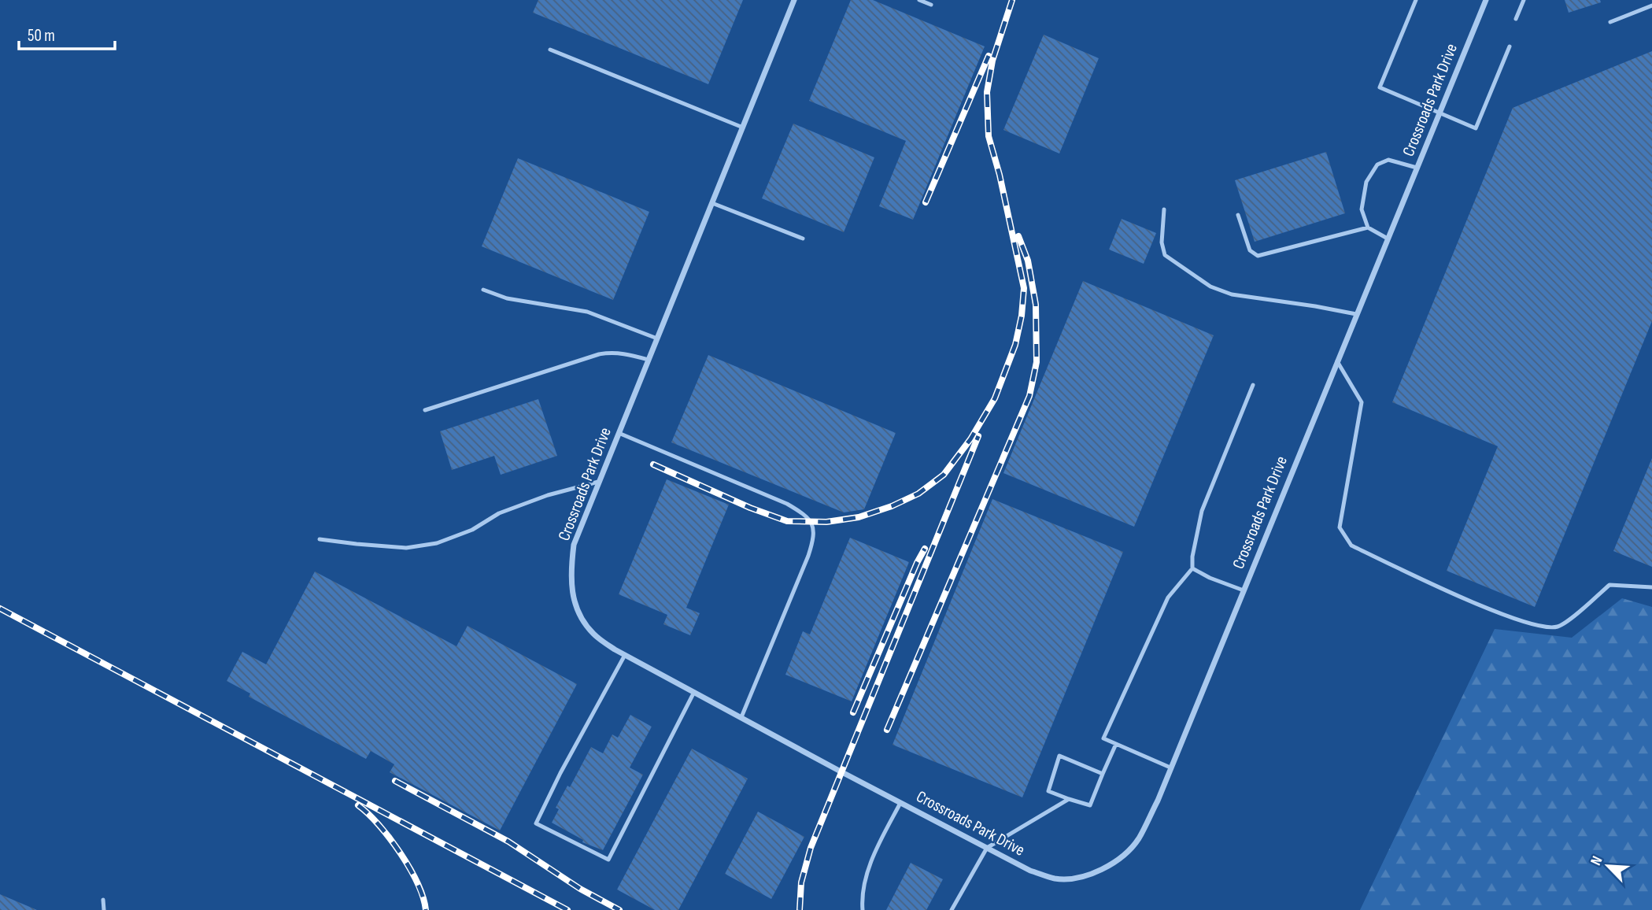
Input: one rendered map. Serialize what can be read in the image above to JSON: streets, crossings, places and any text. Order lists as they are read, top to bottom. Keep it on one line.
{"streets":{"street":["Crossroads Park Drive"]},"scale_bar":"50 m","north":"top left"}
